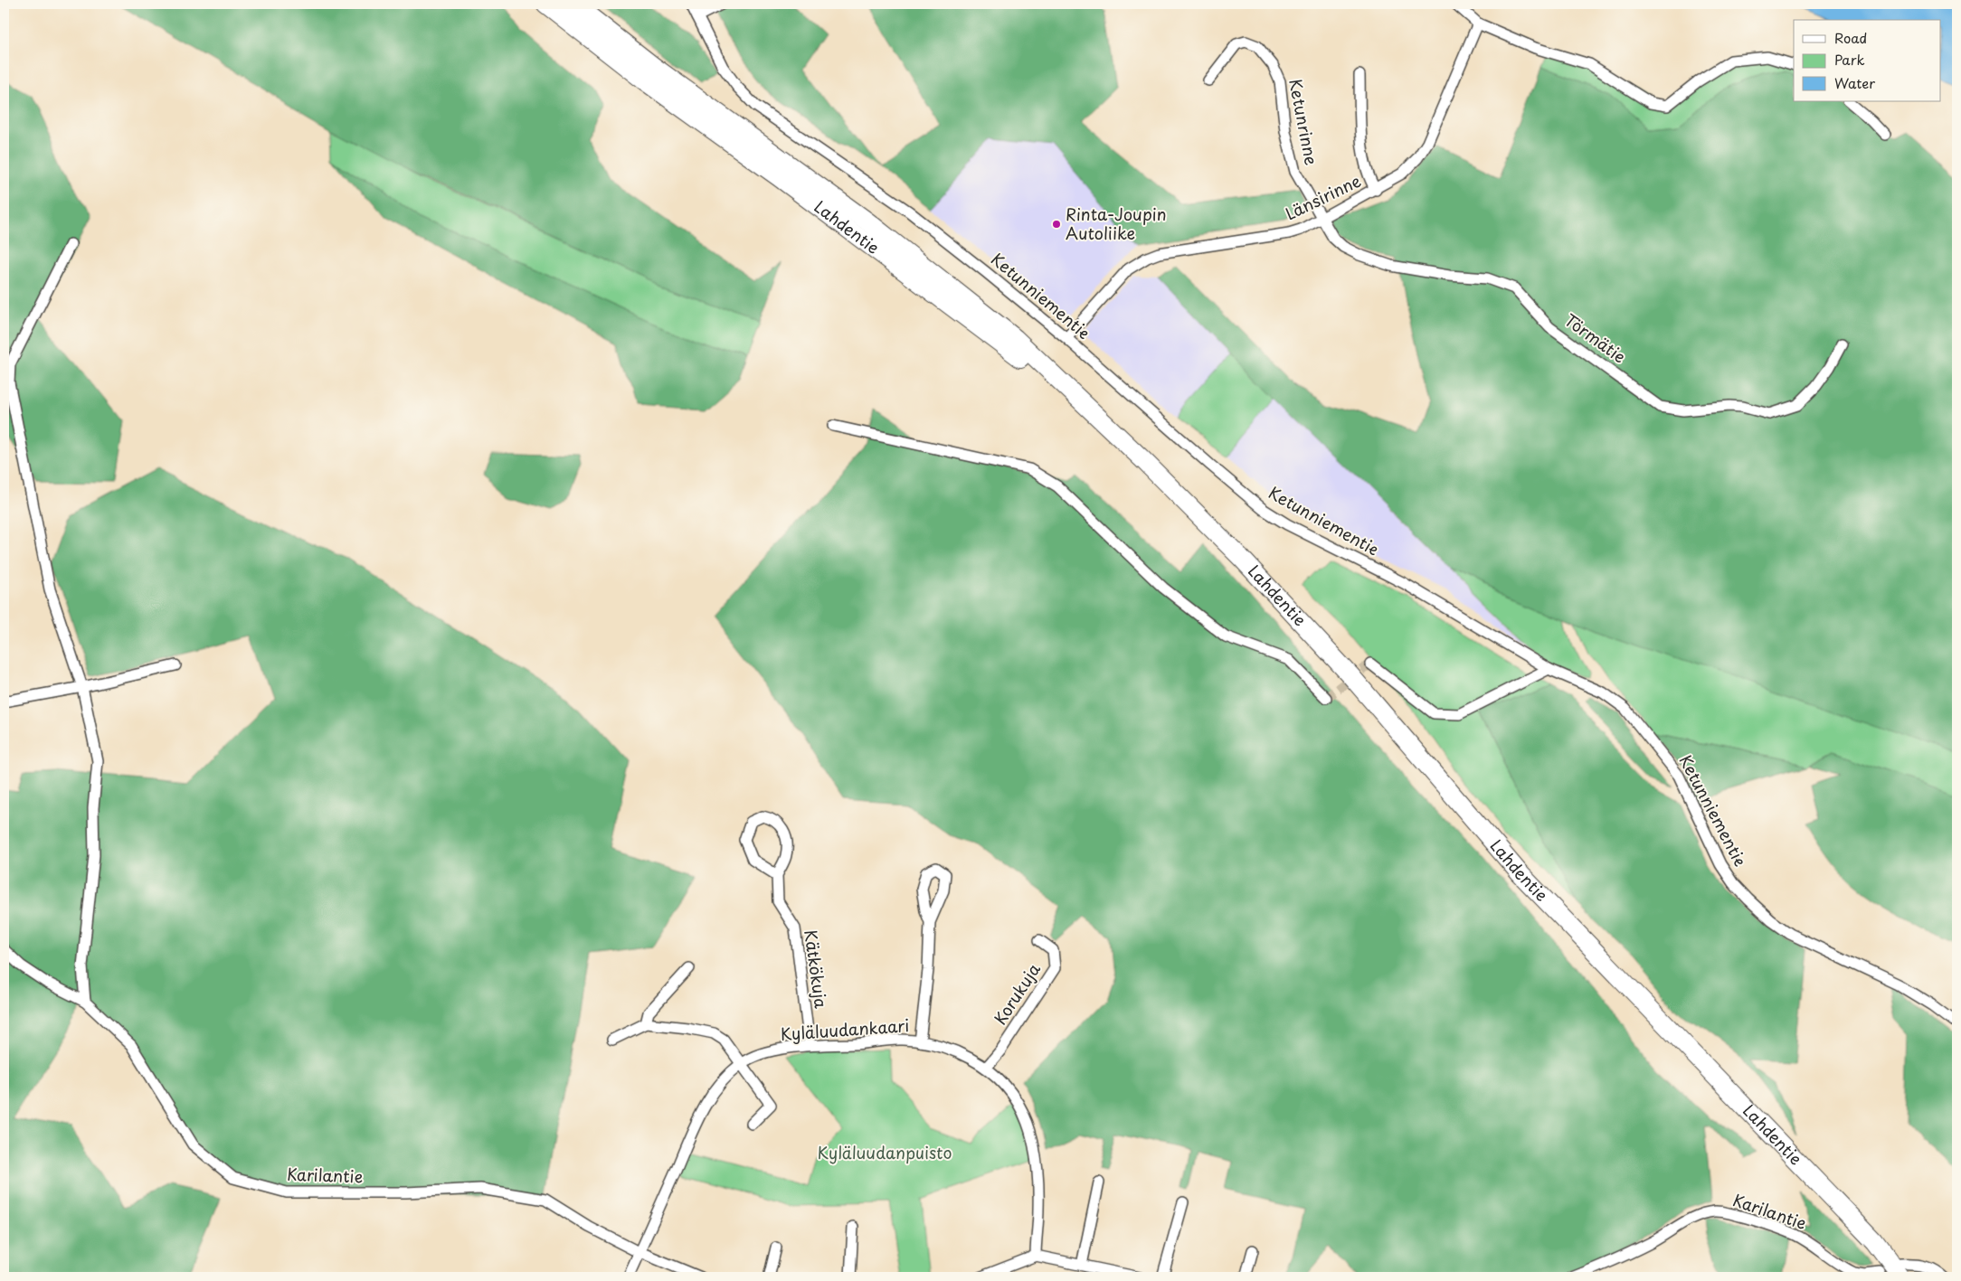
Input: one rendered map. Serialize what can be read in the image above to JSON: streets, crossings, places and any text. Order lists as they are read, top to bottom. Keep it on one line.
{"streets":{"highway":["Lahdentie"],"street":["Ketunrinne","Länsirinne","Ketunniementie","Törmätie","Kätkökuja","Korukuja","Kyläluudankaari","Karilantie"]},"crossings":[["Ketunrinne","Länsirinne"],["Ketunrinne","Törmätie"],["Länsirinne","Ketunniementie"],["Länsirinne","Törmätie"],["Kätkökuja","Kyläluudankaari"],["Korukuja","Kyläluudankaari"],["Kyläluudankaari","Karilantie"]],"parks":["Kyläluudanpuisto"],"places":["Rinta-Joupin Autoliike"],"legend":["Road","Park","Water"]}
